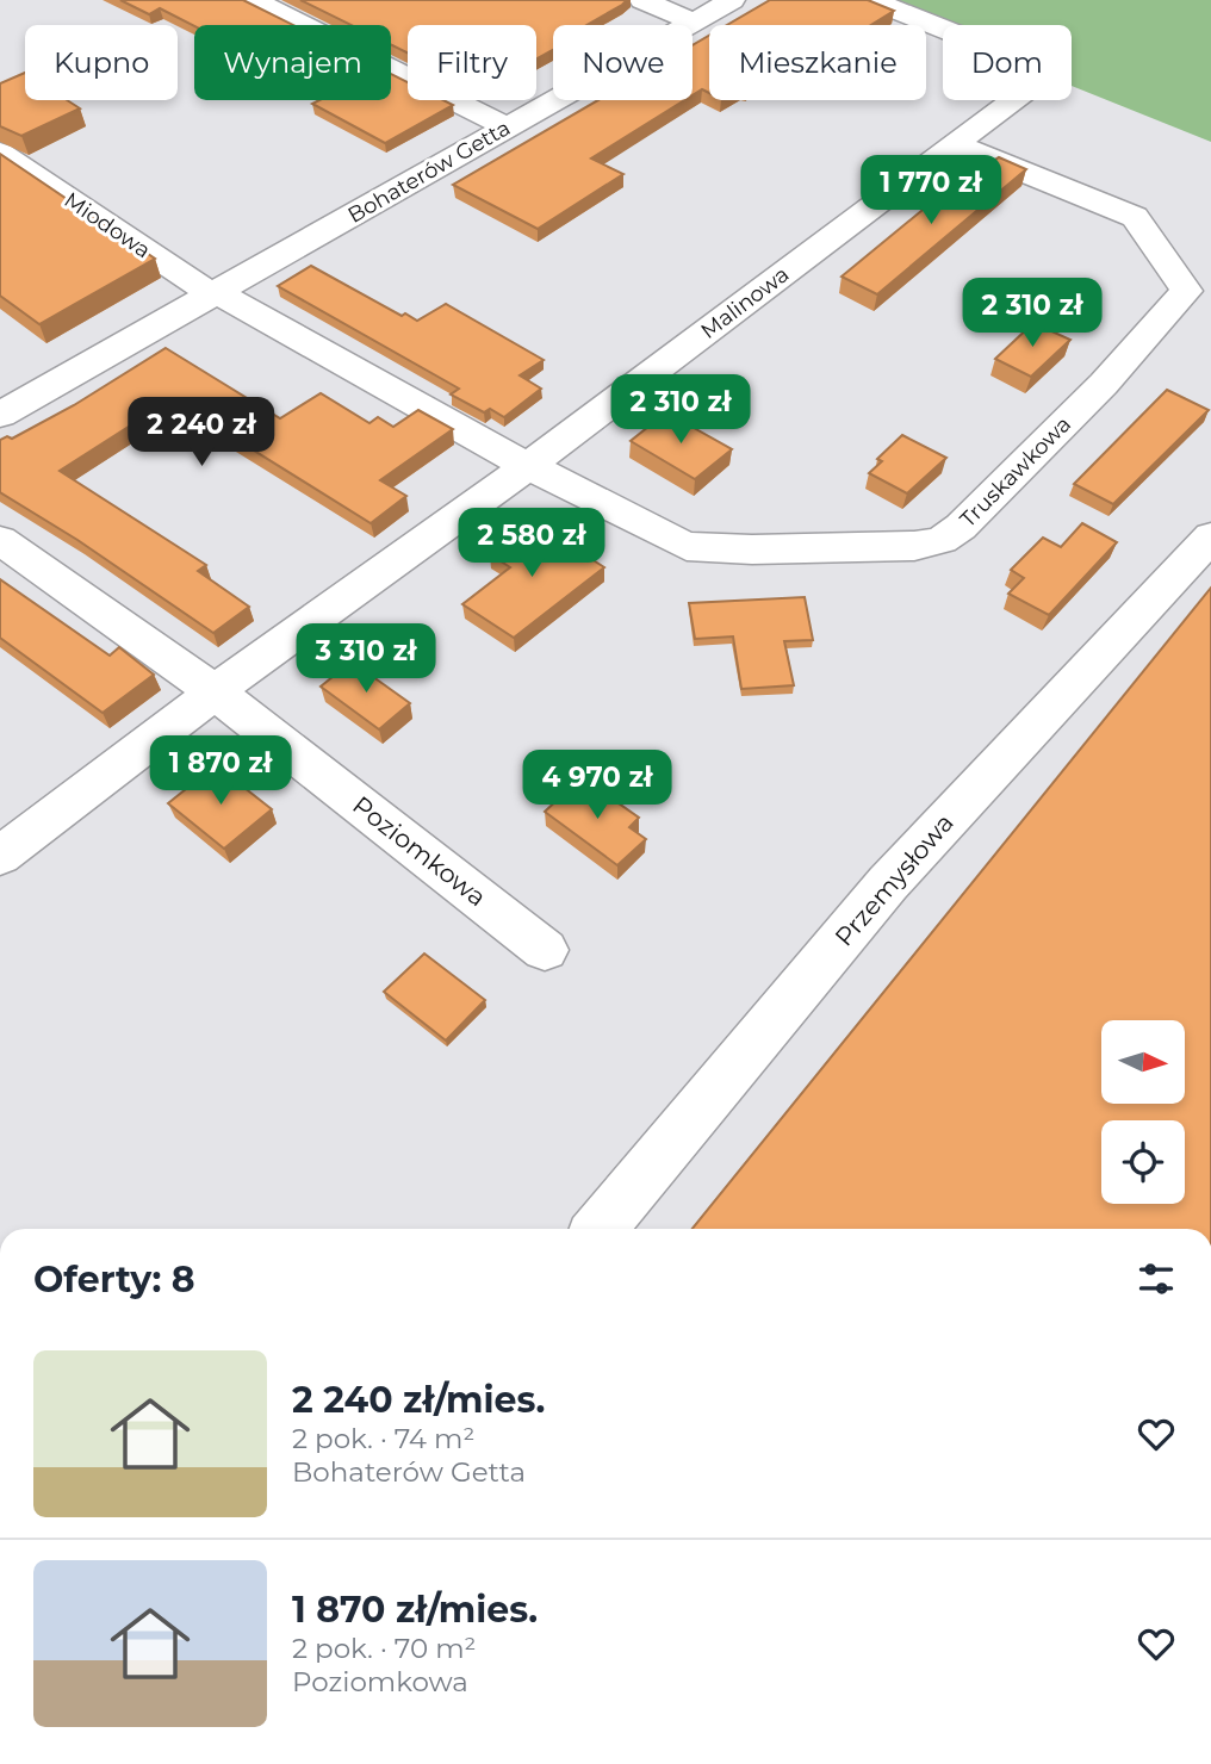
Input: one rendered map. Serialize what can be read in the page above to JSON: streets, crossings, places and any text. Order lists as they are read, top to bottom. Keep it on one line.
{"streets":{"street":["Bohaterów Getta","Miodowa","Malinowa","Truskawkowa","Poziomkowa","Przemysłowa"]},"crossings":[["Bohaterów Getta","Miodowa"],["Malinowa","Truskawkowa"],["Malinowa","Poziomkowa"]],"north":"right","page":{"chip":["Kupno","Wynajem","Filtry","Nowe","Mieszkanie","Dom"],"price":["1 770 zł","2 310 zł","2 310 zł","2 240 zł","2 580 zł","3 310 zł","1 870 zł","4 970 zł"],"heading":"Oferty: 8","list":[{"name":"2 240 zł/mies.","note":"2 pok. · 74 m² · Bohaterów Getta"},{"name":"1 870 zł/mies.","note":"2 pok. · 70 m² · Poziomkowa"}]}}
